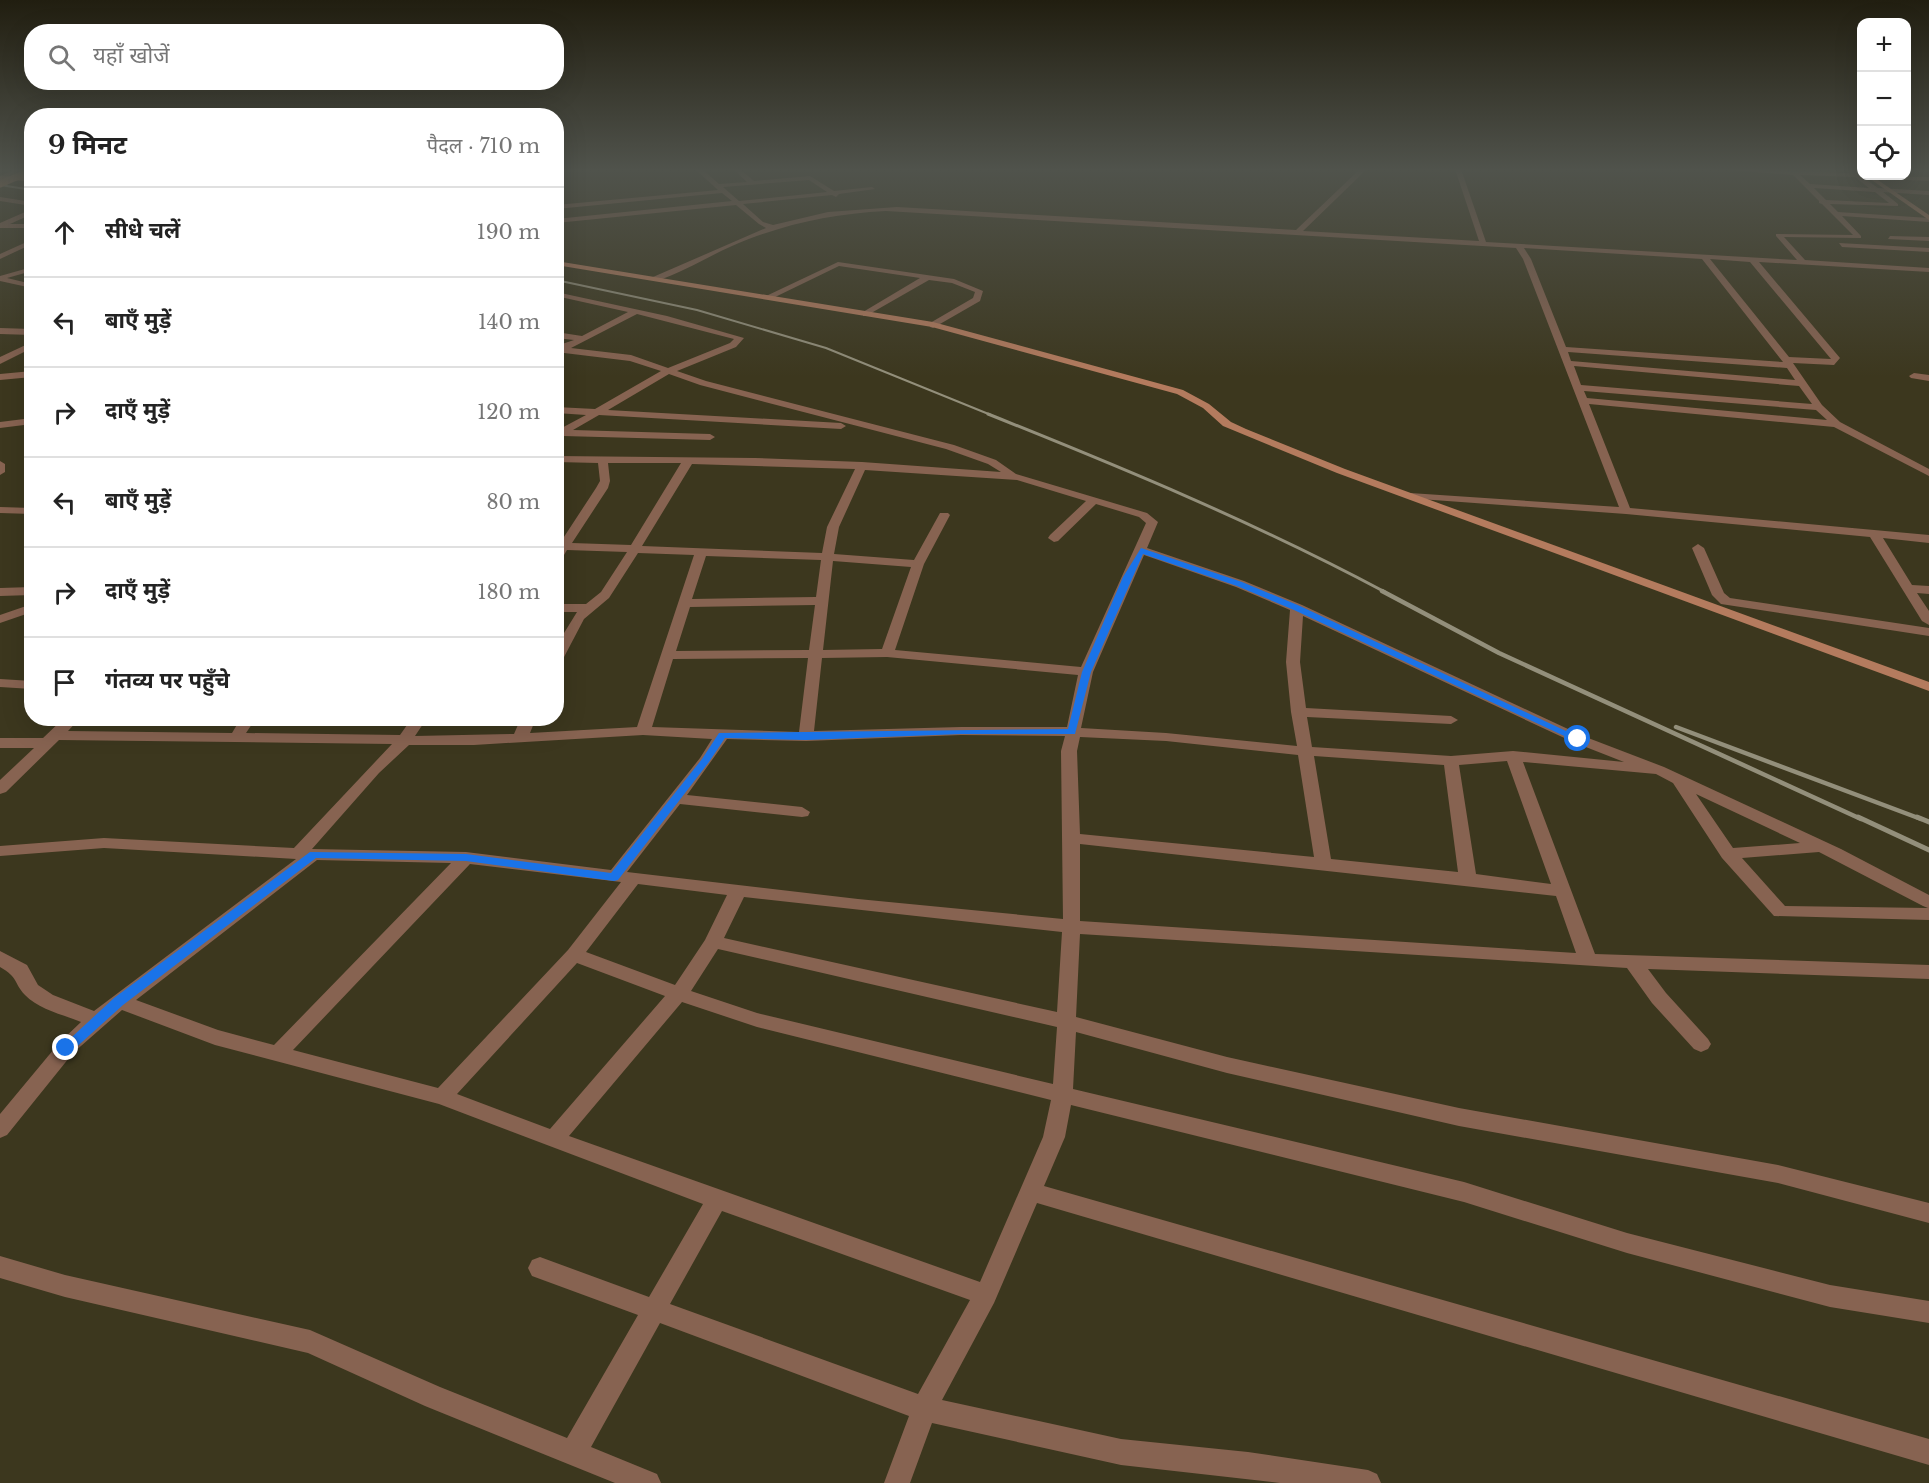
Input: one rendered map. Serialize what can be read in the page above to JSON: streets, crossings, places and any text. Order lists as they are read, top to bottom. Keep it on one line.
{"page":{"map_buttons":["+","−"],"search":"यहाँ खोजें","heading":["9 मिनट","पैदल · 710 m"],"list":[["सीधे चलें","190 m"],["बाएँ मुड़ें","140 m"],["दाएँ मुड़ें","120 m"],["बाएँ मुड़ें","80 m"],["दाएँ मुड़ें","180 m"],"गंतव्य पर पहुँचे"]}}
